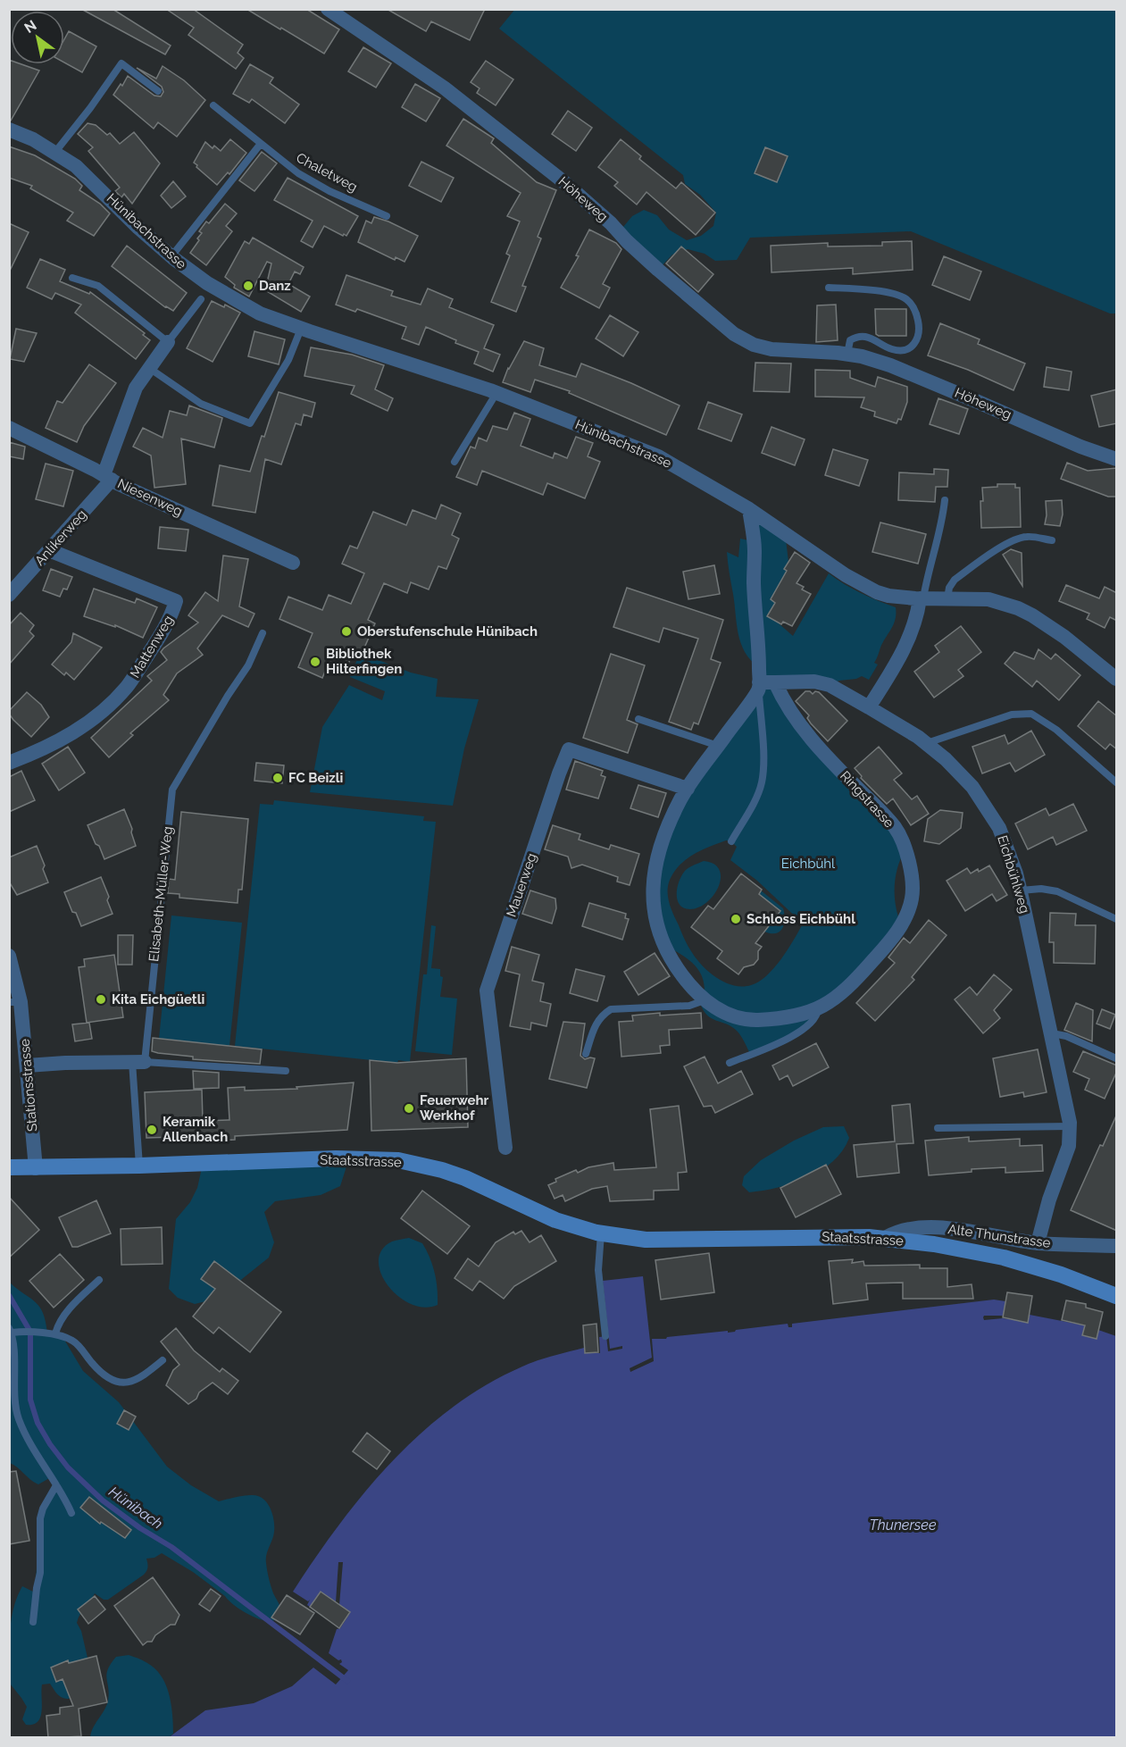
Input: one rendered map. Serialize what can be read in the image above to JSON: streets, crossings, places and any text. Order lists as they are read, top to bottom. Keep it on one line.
{"streets":{"main road":["Staatsstrasse"],"street":["Höheweg","Hünibachstrasse","Niesenweg","Anlikerweg","Mattenweg","Ringstrasse","Eichbühlweg","Mauerweg","Stationsstrasse","Alte Thunstrasse"],"lane":["Chaletweg","Elisabeth-Müller-Weg"]},"crossings":[["Niesenweg","Anlikerweg"],["Anlikerweg","Mattenweg"],["Ringstrasse","Eichbühlweg"],["Ringstrasse","Mauerweg"],["Eichbühlweg","Alte Thunstrasse"],["Stationsstrasse","Staatsstrasse"],["Staatsstrasse","Alte Thunstrasse"]],"water":["Hünibach","Thunersee"],"parks":["Eichbühl"],"places":["Danz","Oberstufenschule Hünibach","Bibliothek Hilterfingen","FC Beizli","Schloss Eichbühl","Kita Eichgüetli","Feuerwehr Werkhof","Keramik Allenbach"],"north":"top left"}
